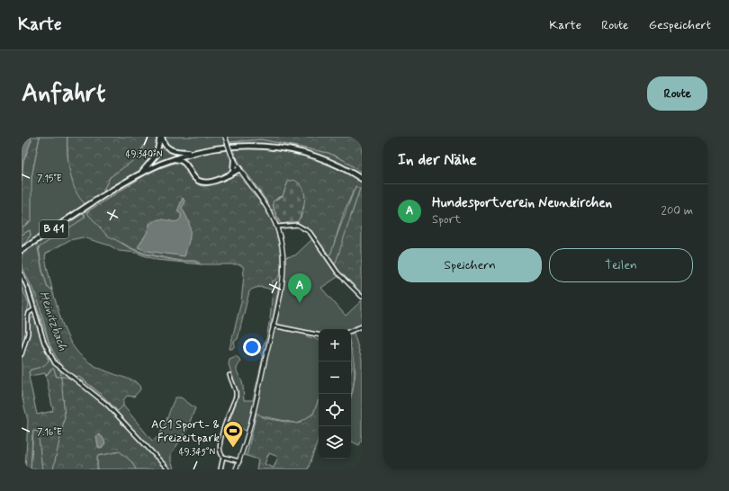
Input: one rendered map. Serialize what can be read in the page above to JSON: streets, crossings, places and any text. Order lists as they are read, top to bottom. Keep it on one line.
{"streets":{"highway":["B 41"]},"water":["Heinitzbach"],"places":{"sports":["AC1 Sport- & Freizeitpark"]},"page":{"header":"Karte","nav":["Karte","Route","Gespeichert"],"buttons":["Route",["Speichern","Teilen"]],"title":"Anfahrt","heading":"In der Nähe","list":[{"mark":"A","name":"Hundesportverein Neunkirchen","note":"Sport","value":"200 m"}],"pins":"A","map_buttons":["+","−"]},"coordinates":["49.340°N","7.15°E","7.16°E","49.345°N"]}
